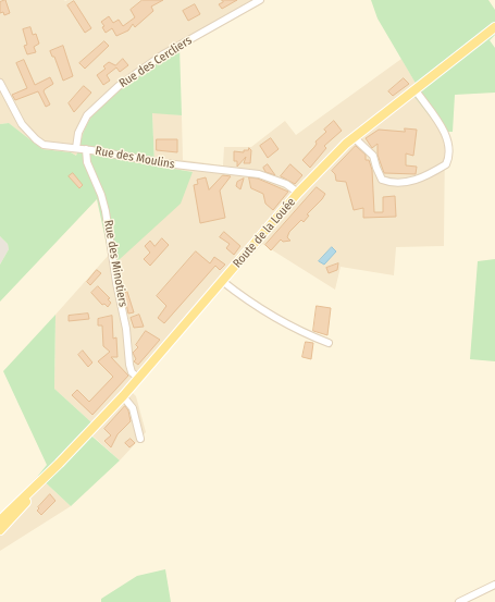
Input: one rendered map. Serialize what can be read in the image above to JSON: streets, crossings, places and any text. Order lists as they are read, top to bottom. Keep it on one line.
{"streets":{"main road":["Route de la Louée"],"street":["Rue des Cercliers","Rue des Moulins","Rue des Minotiers"]},"crossings":[["Rue des Cercliers","Rue des Moulins"],["Rue des Moulins","Route de la Louée"],["Rue des Moulins","Rue des Minotiers"],["Route de la Louée","Rue des Minotiers"]]}
